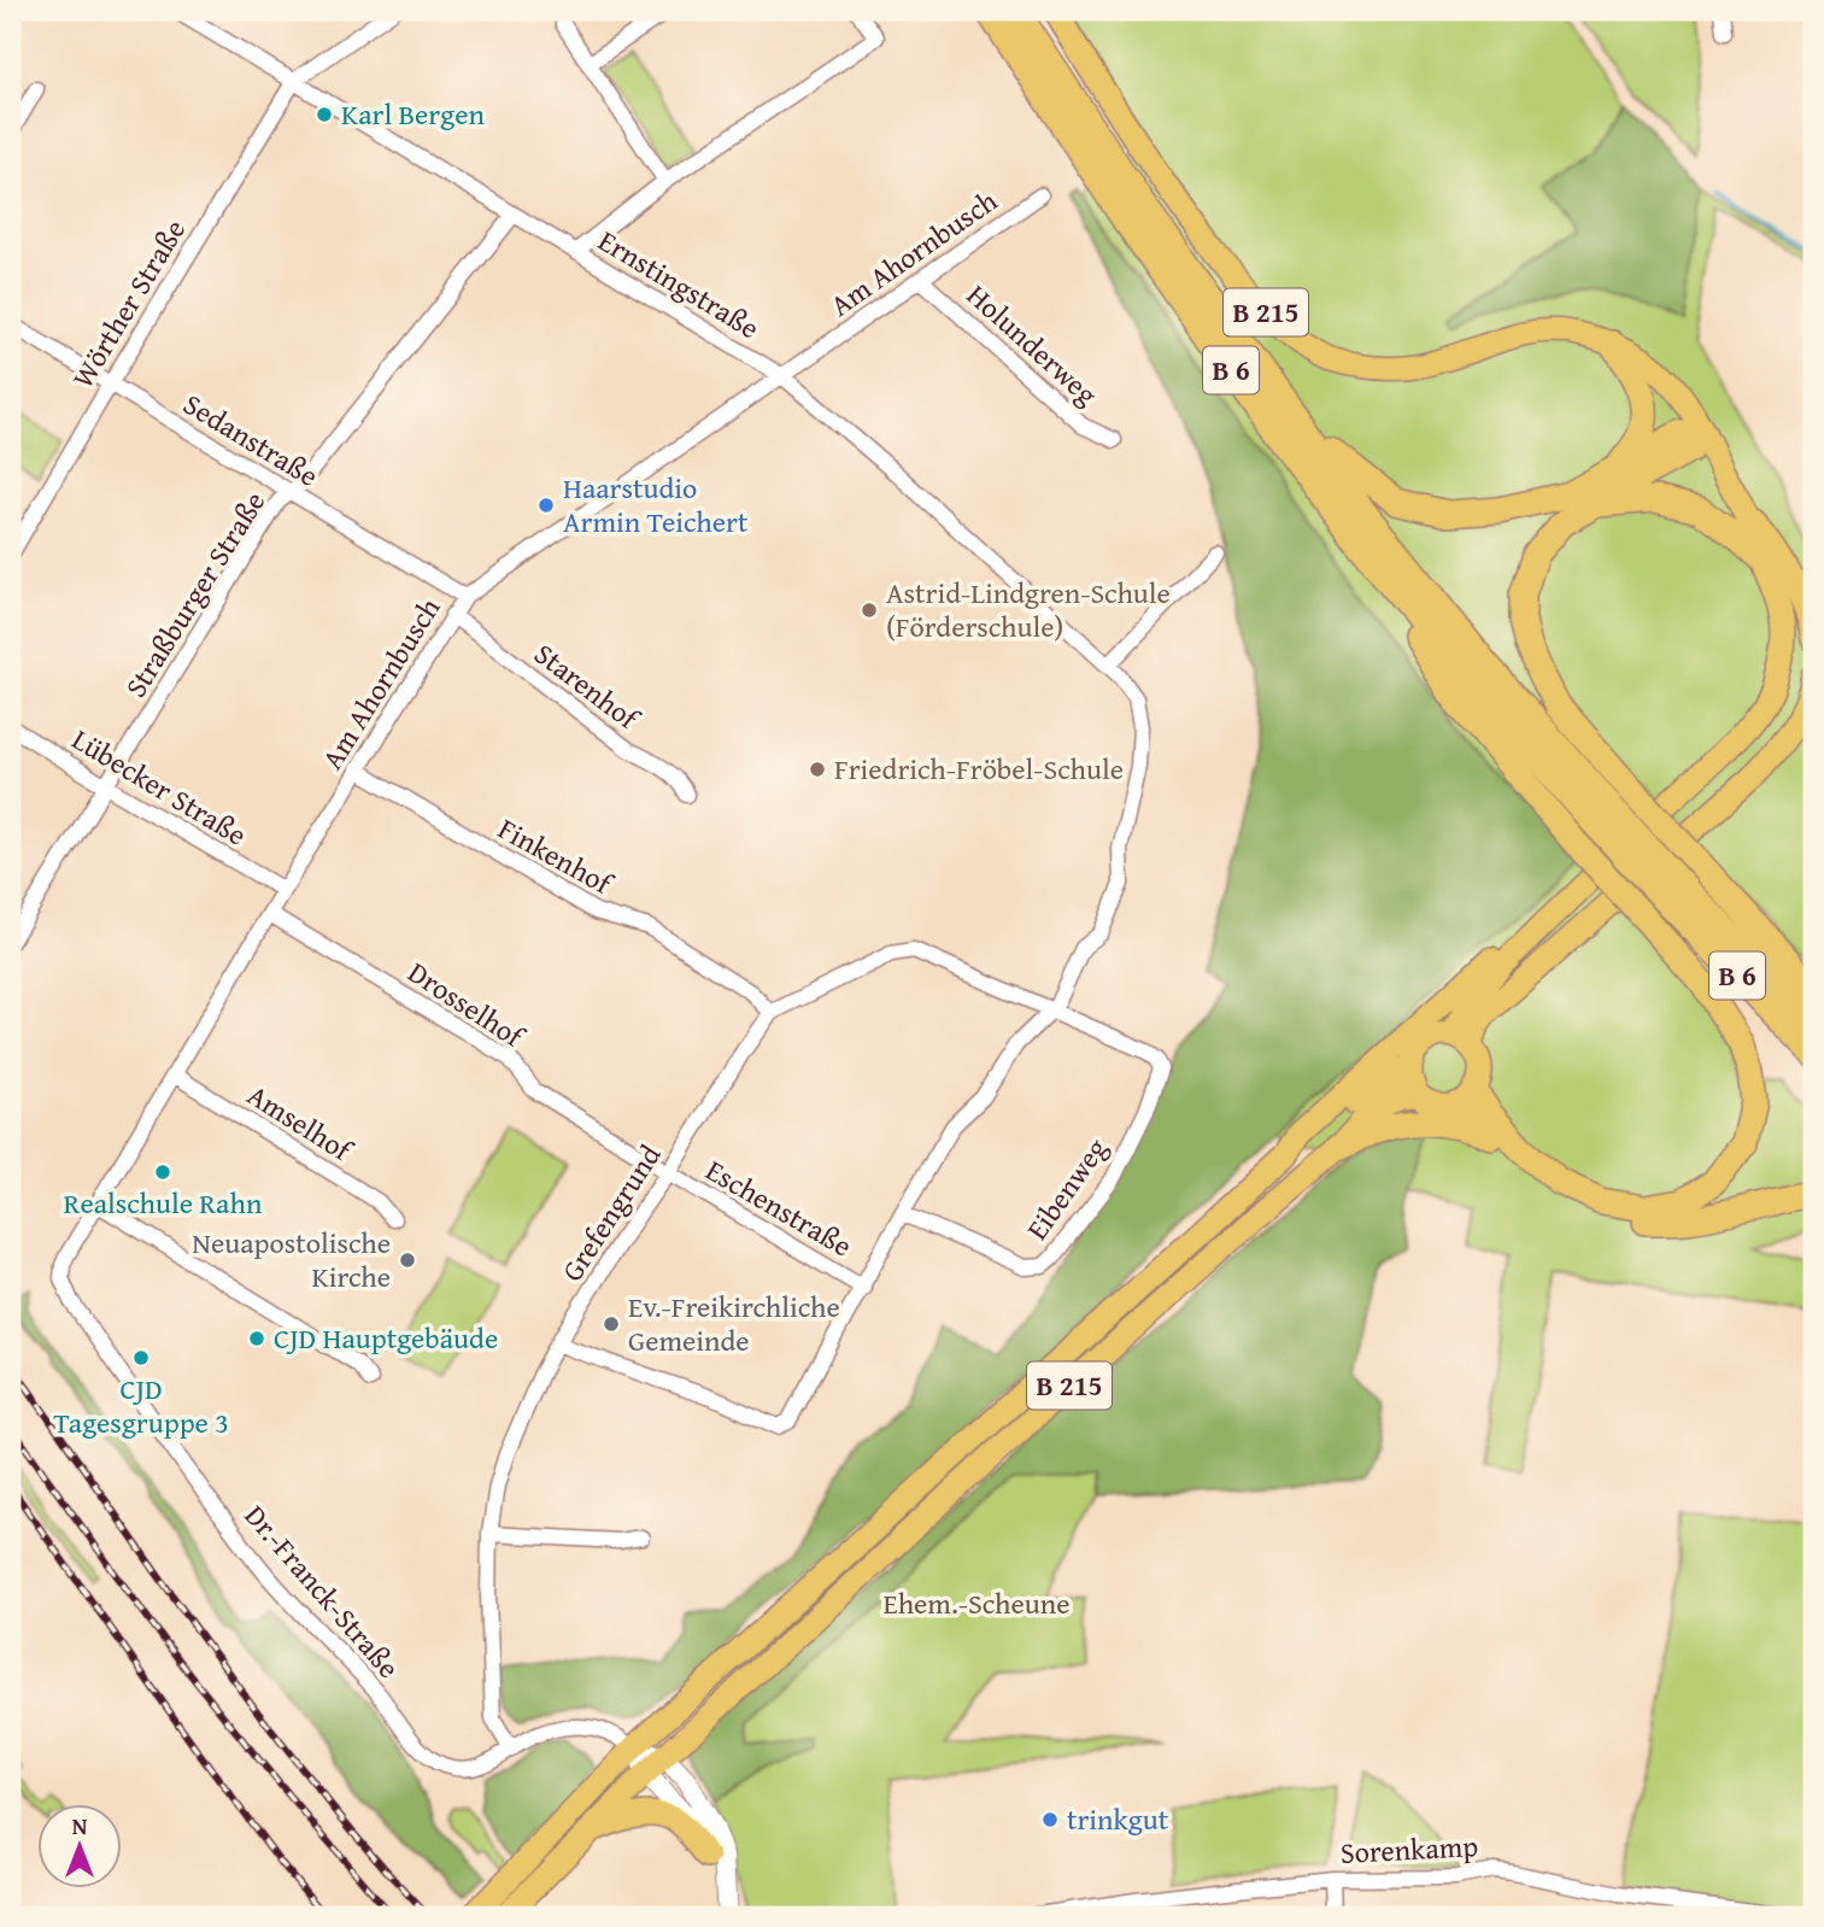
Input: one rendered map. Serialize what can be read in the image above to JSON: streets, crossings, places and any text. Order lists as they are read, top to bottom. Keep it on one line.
{"streets":{"highway":["B 6"],"main road":["B 215"],"street":["Am Ahornbusch","Ernstingstraße","Wörther Straße","Holunderweg","Sedanstraße","Straßburger Straße","Starenhof","Lübecker Straße","Finkenhof","Drosselhof","Amselhof","Eibenweg","Eschenstraße","Grefengrund","Dr.-Franck-Straße","Sorenkamp"]},"crossings":[["Am Ahornbusch","Ernstingstraße"],["Am Ahornbusch","Holunderweg"],["Am Ahornbusch","Sedanstraße"],["Am Ahornbusch","Starenhof"],["Am Ahornbusch","Lübecker Straße"],["Am Ahornbusch","Finkenhof"],["Am Ahornbusch","Drosselhof"],["Am Ahornbusch","Amselhof"],["Am Ahornbusch","Dr.-Franck-Straße"],["Ernstingstraße","Wörther Straße"],["Ernstingstraße","Straßburger Straße"],["Ernstingstraße","Eibenweg"],["Ernstingstraße","Eschenstraße"],["Ernstingstraße","Grefengrund"],["Wörther Straße","Sedanstraße"],["B 215","Dr.-Franck-Straße"],["Sedanstraße","Straßburger Straße"],["Straßburger Straße","Lübecker Straße"],["Finkenhof","Grefengrund"],["Drosselhof","Eschenstraße"],["Drosselhof","Grefengrund"],["Eibenweg","Grefengrund"],["Eschenstraße","Grefengrund"],["Grefengrund","Dr.-Franck-Straße"]],"parks":["Ehem.-Scheune"],"places":["Karl Bergen","Haarstudio Armin Teichert","Astrid-Lindgren-Schule (Förderschule)","Friedrich-Fröbel-Schule","Realschule Rahn","Neuapostolische Kirche","Ev.-Freikirchliche Gemeinde","CJD Hauptgebäude","CJD Tagesgruppe 3","trinkgut"],"north":"top"}
